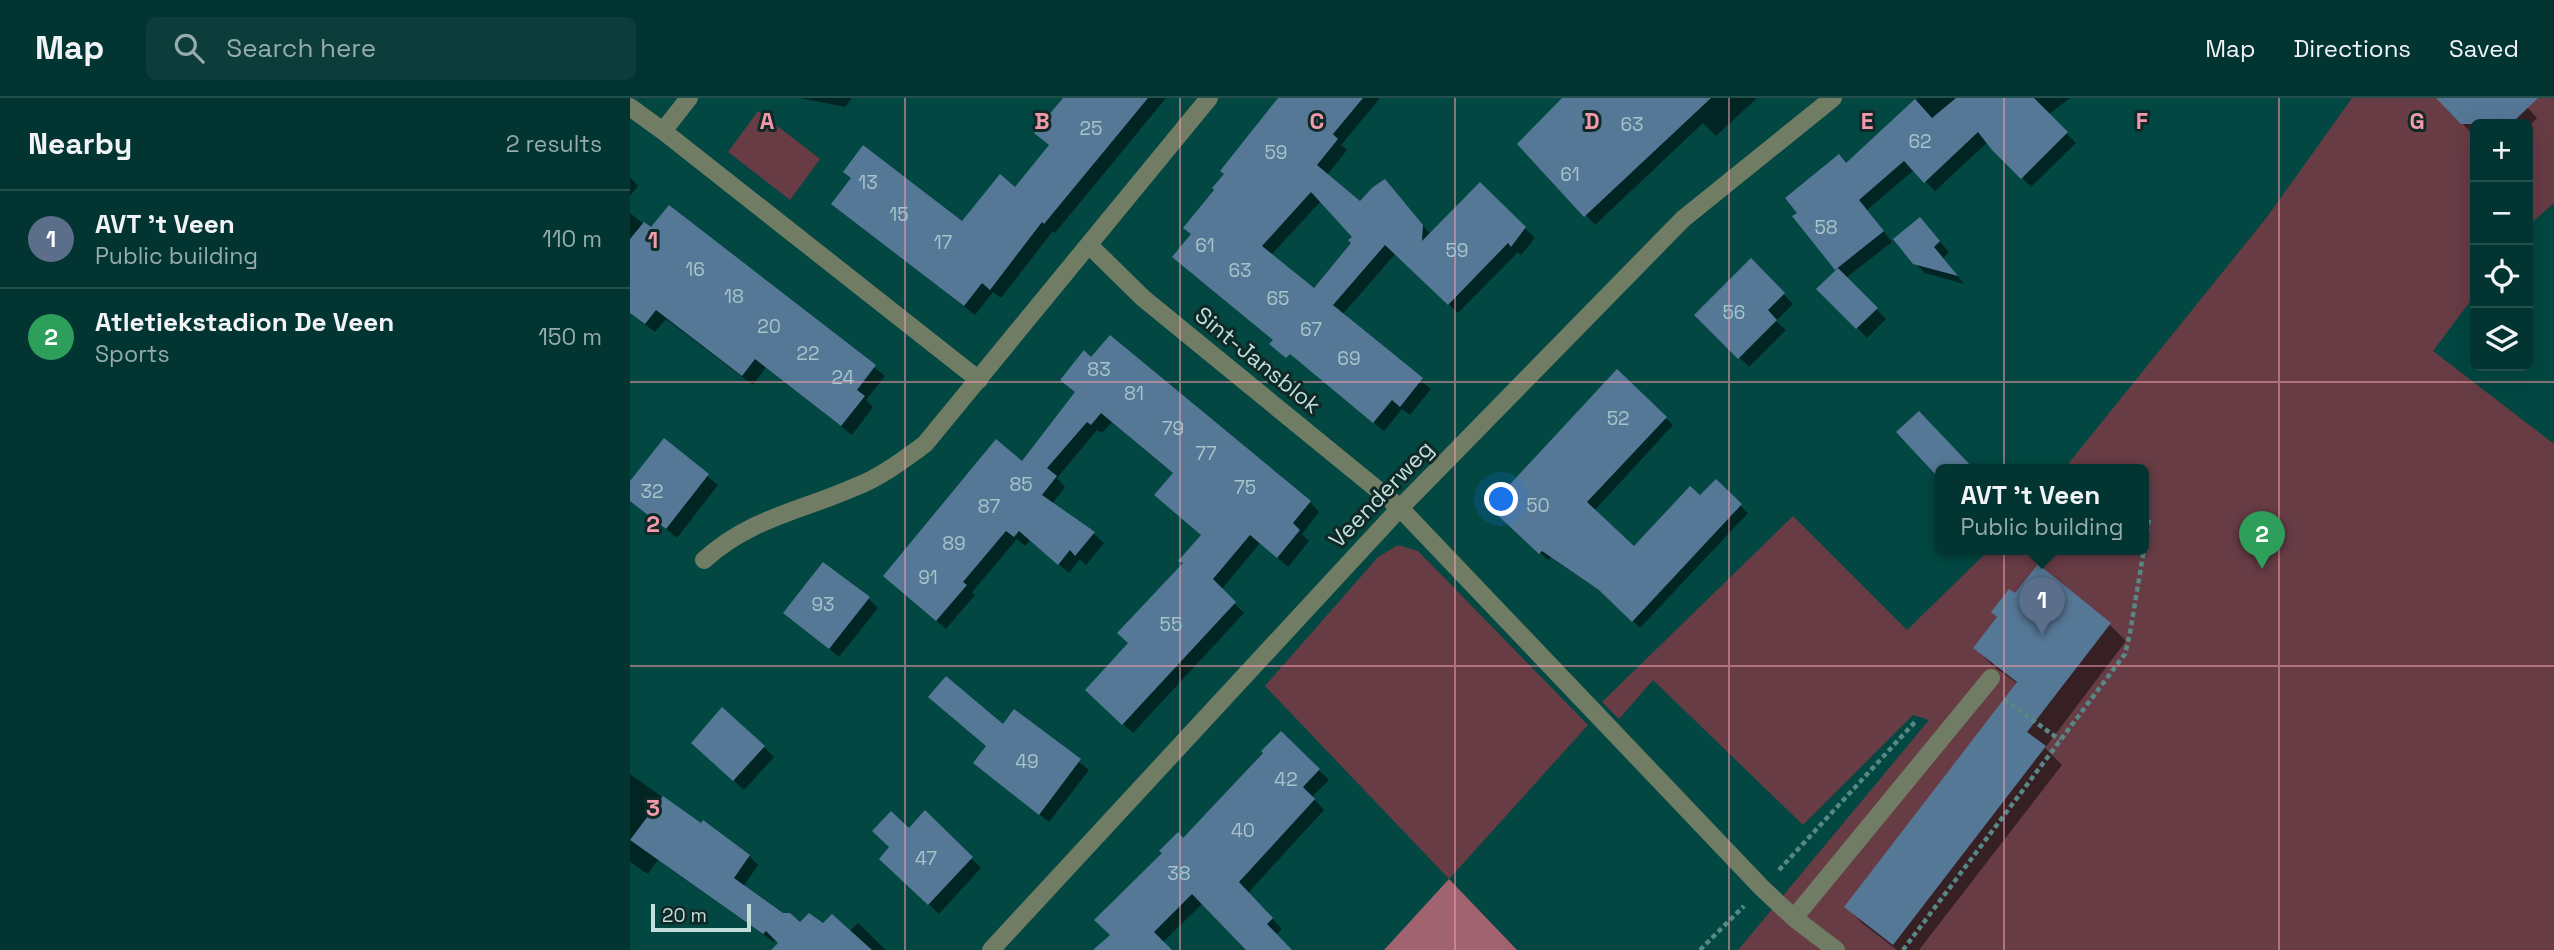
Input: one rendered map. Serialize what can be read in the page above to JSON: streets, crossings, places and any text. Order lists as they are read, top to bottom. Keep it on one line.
{"streets":{"street":["Sint-Jansblok","Veenderweg"]},"crossings":[["Sint-Jansblok","Veenderweg"]],"house_numbers":["63","25","62","59","61","13","15","58","17","61","59","16","63","18","65","56","20","67","22","69","83","24","81","52","79","77","85","75","32","50","87","89","91","93","55","49","42","40","47","38"],"scale_bar":"20 m","page":{"header":"Map","search":"Search here","nav":["Map","Directions","Saved"],"heading":["Nearby","2 results"],"map_buttons":["+","−"],"list":[{"mark":"1","name":"AVT 't Veen","note":"Public building","value":"110 m"},{"mark":"2","name":"Atletiekstadion De Veen","note":"Sports","value":"150 m"}],"popup":["AVT 't Veen","Public building"],"pins":["2","1"],"scale":"20 m"},"grid":{"columns":["A","B","C","D","E","F","G"],"rows":["1","2","3"]}}
